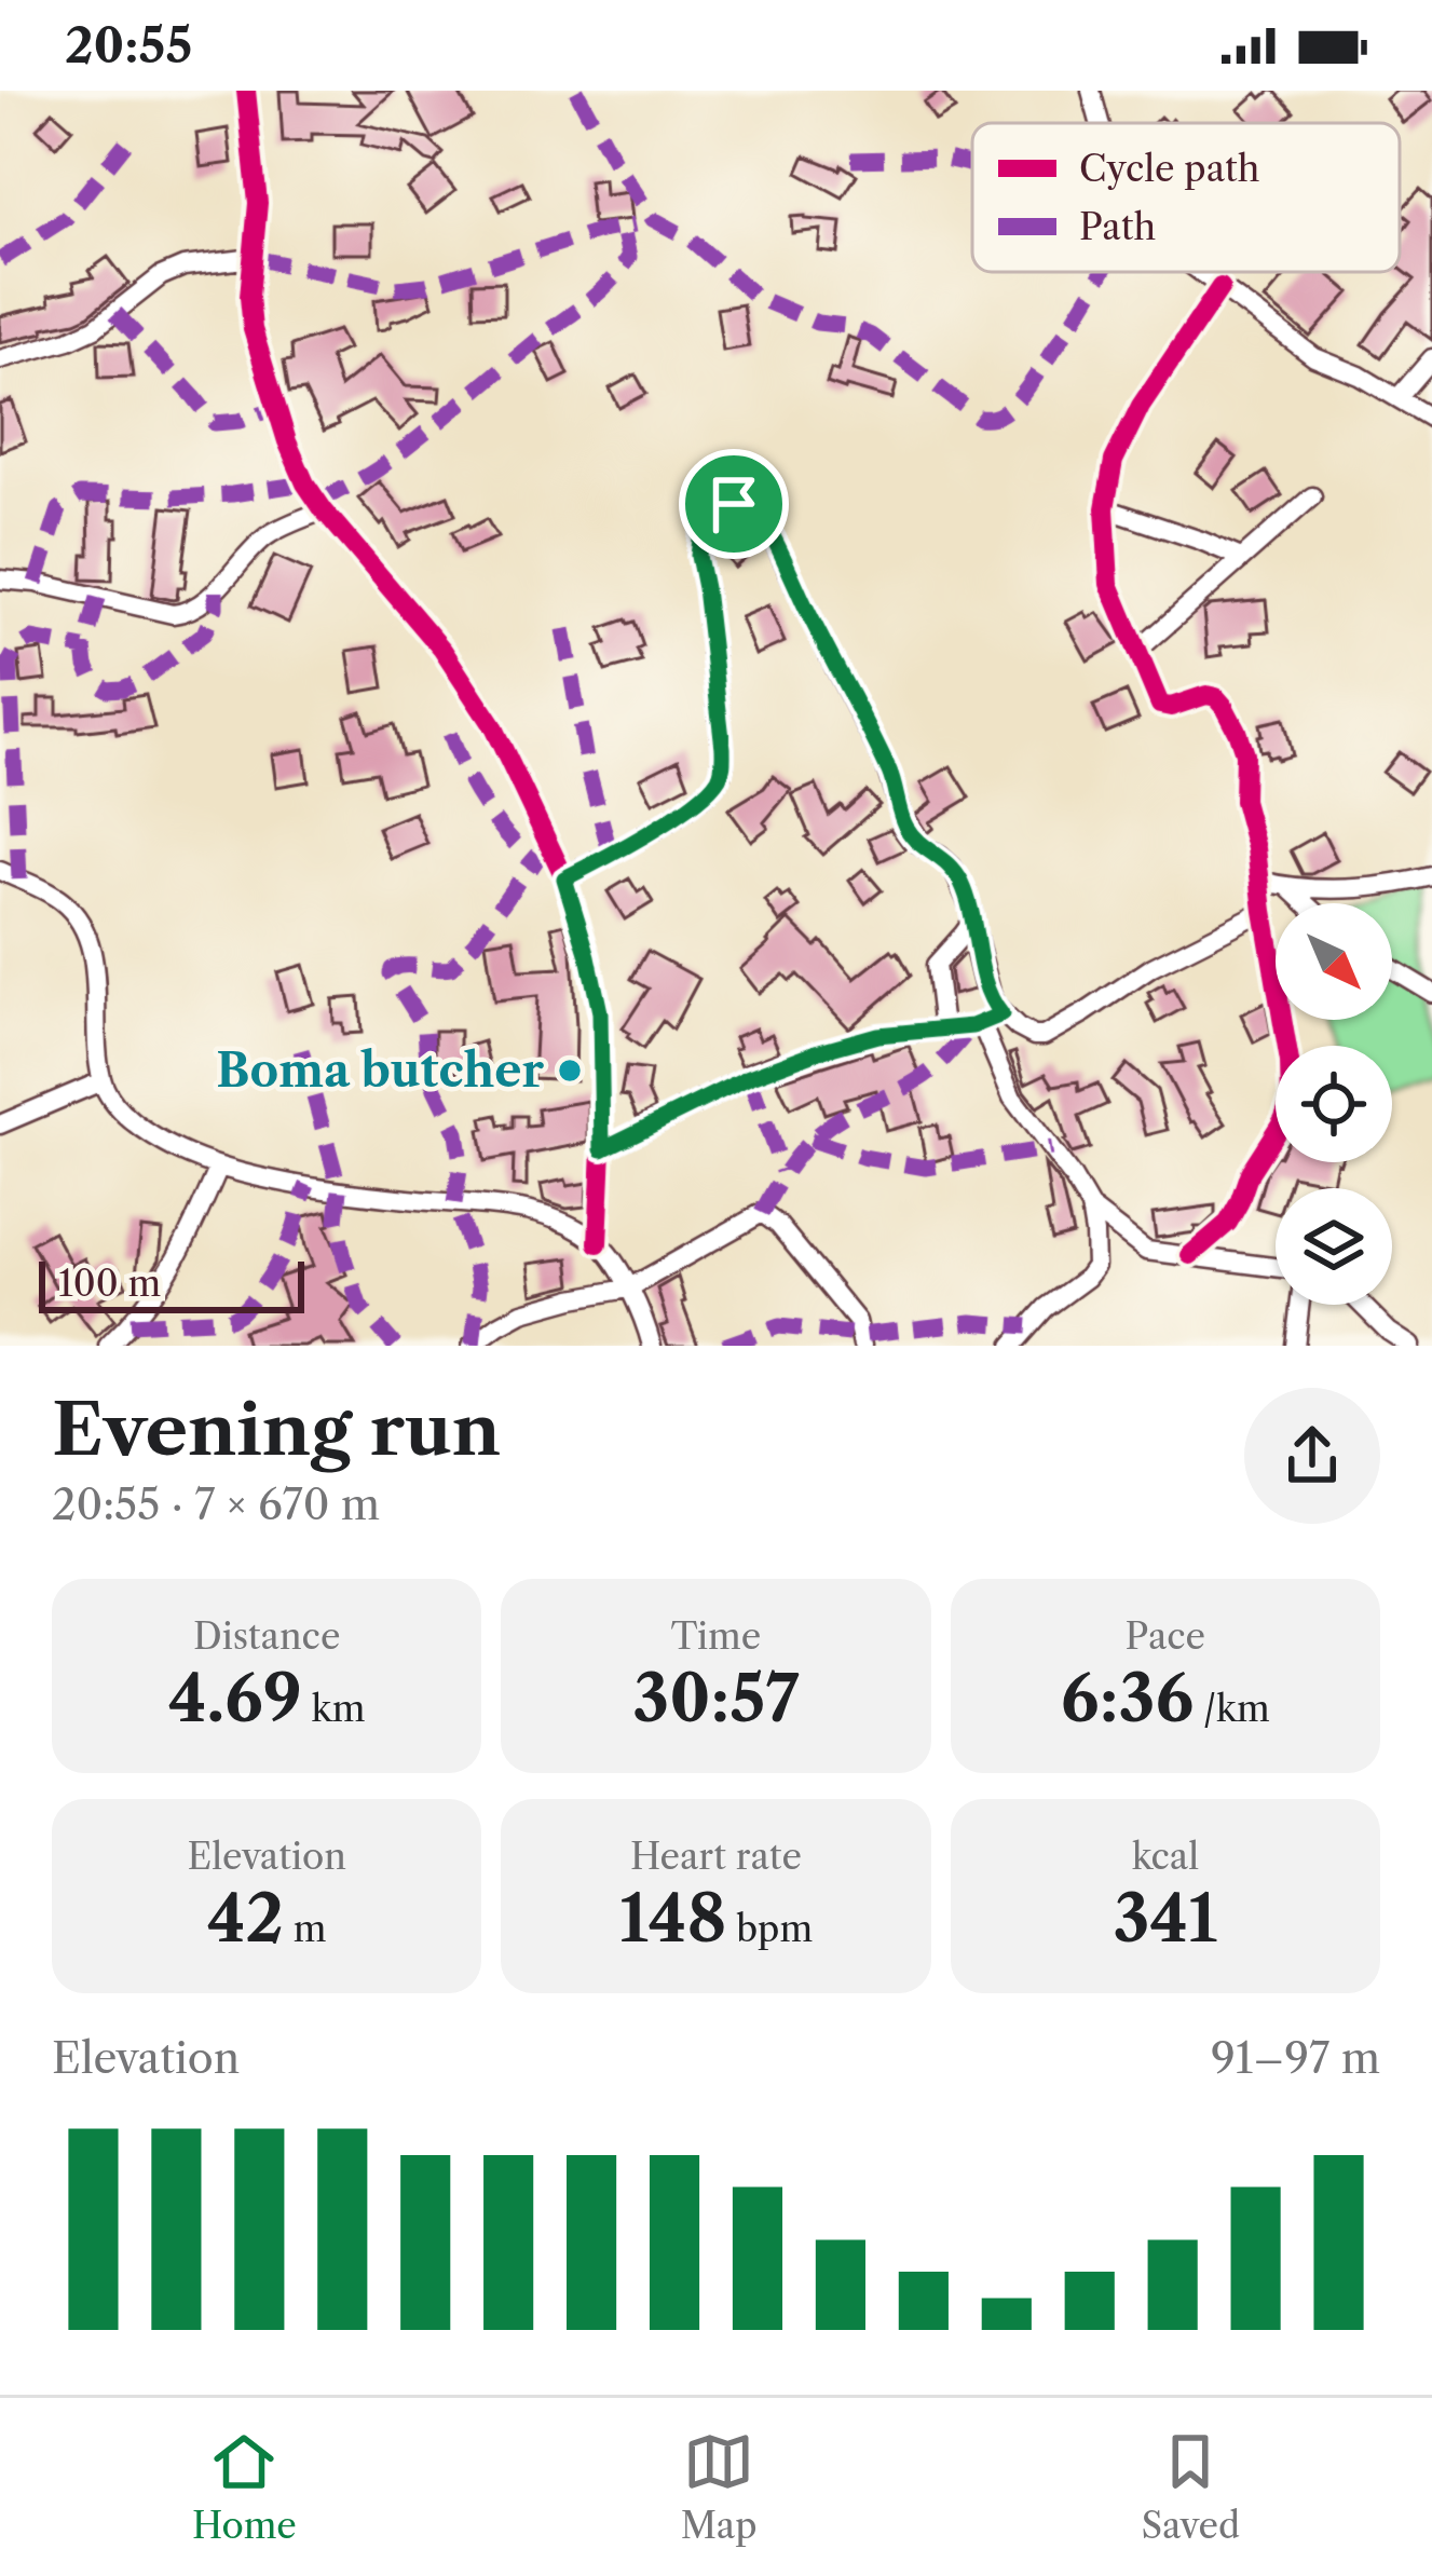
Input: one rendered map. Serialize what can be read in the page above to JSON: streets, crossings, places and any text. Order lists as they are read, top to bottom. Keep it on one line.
{"places":["Boma butcher"],"legend":["Cycle path","Path"],"scale_bar":"100 m","north":"bottom right","page":{"status":"20:55","scale":"100 m","heading":["Evening run","20:55 · 7 × 670 m"],"stats":[["Distance","4.69 km"],["Time","30:57"],["Pace","6:36 /km"],["Elevation","42 m"],["Heart rate","148 bpm"],["kcal","341"]],"chart":["Elevation","91–97 m"],"tabs":["Home","Map","Saved"]}}
